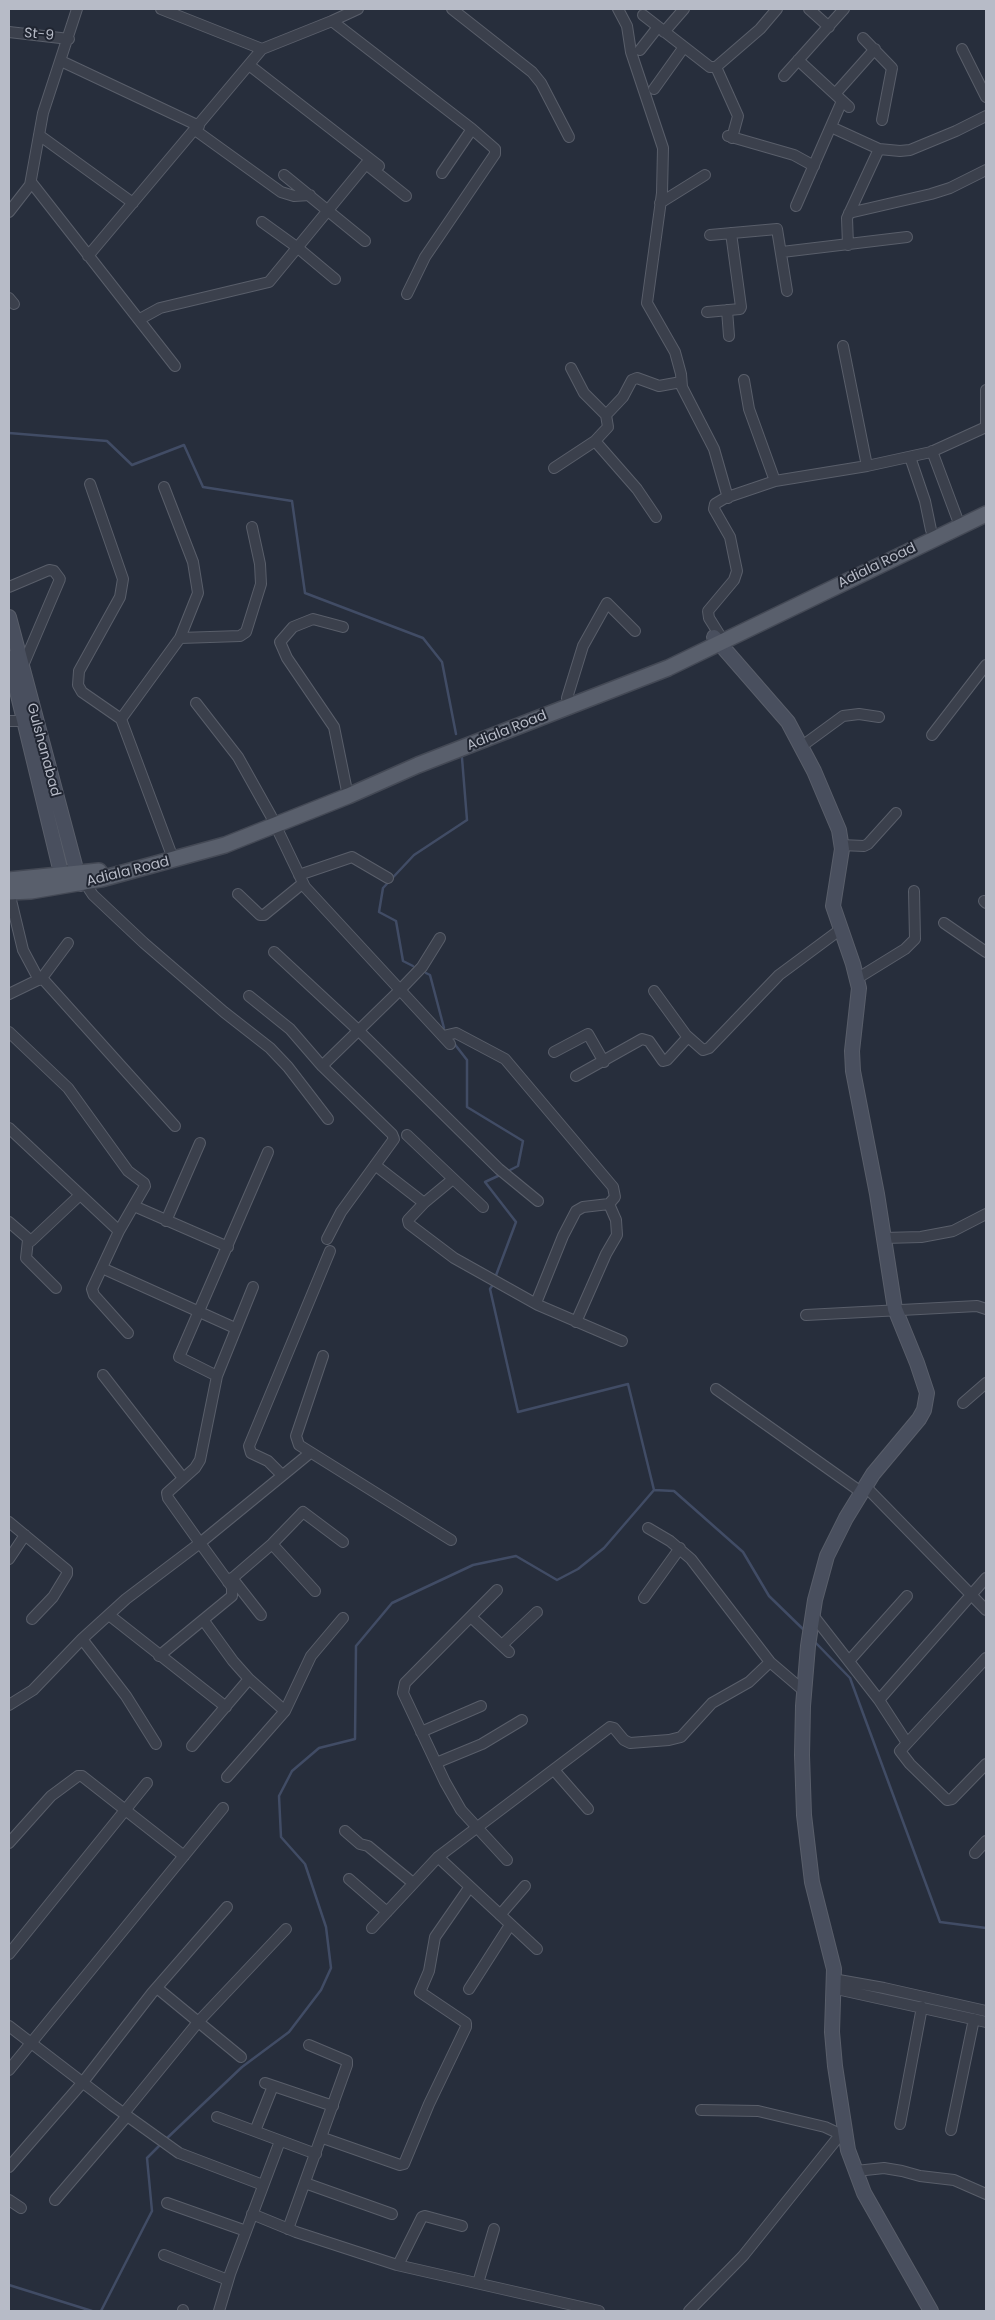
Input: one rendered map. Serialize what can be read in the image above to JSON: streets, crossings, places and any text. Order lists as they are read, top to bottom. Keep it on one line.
{"streets":{"main road":["Adiala Road","Gulshanabad"],"street":["St-9"]},"crossings":[["Adiala Road","Gulshanabad"]]}
